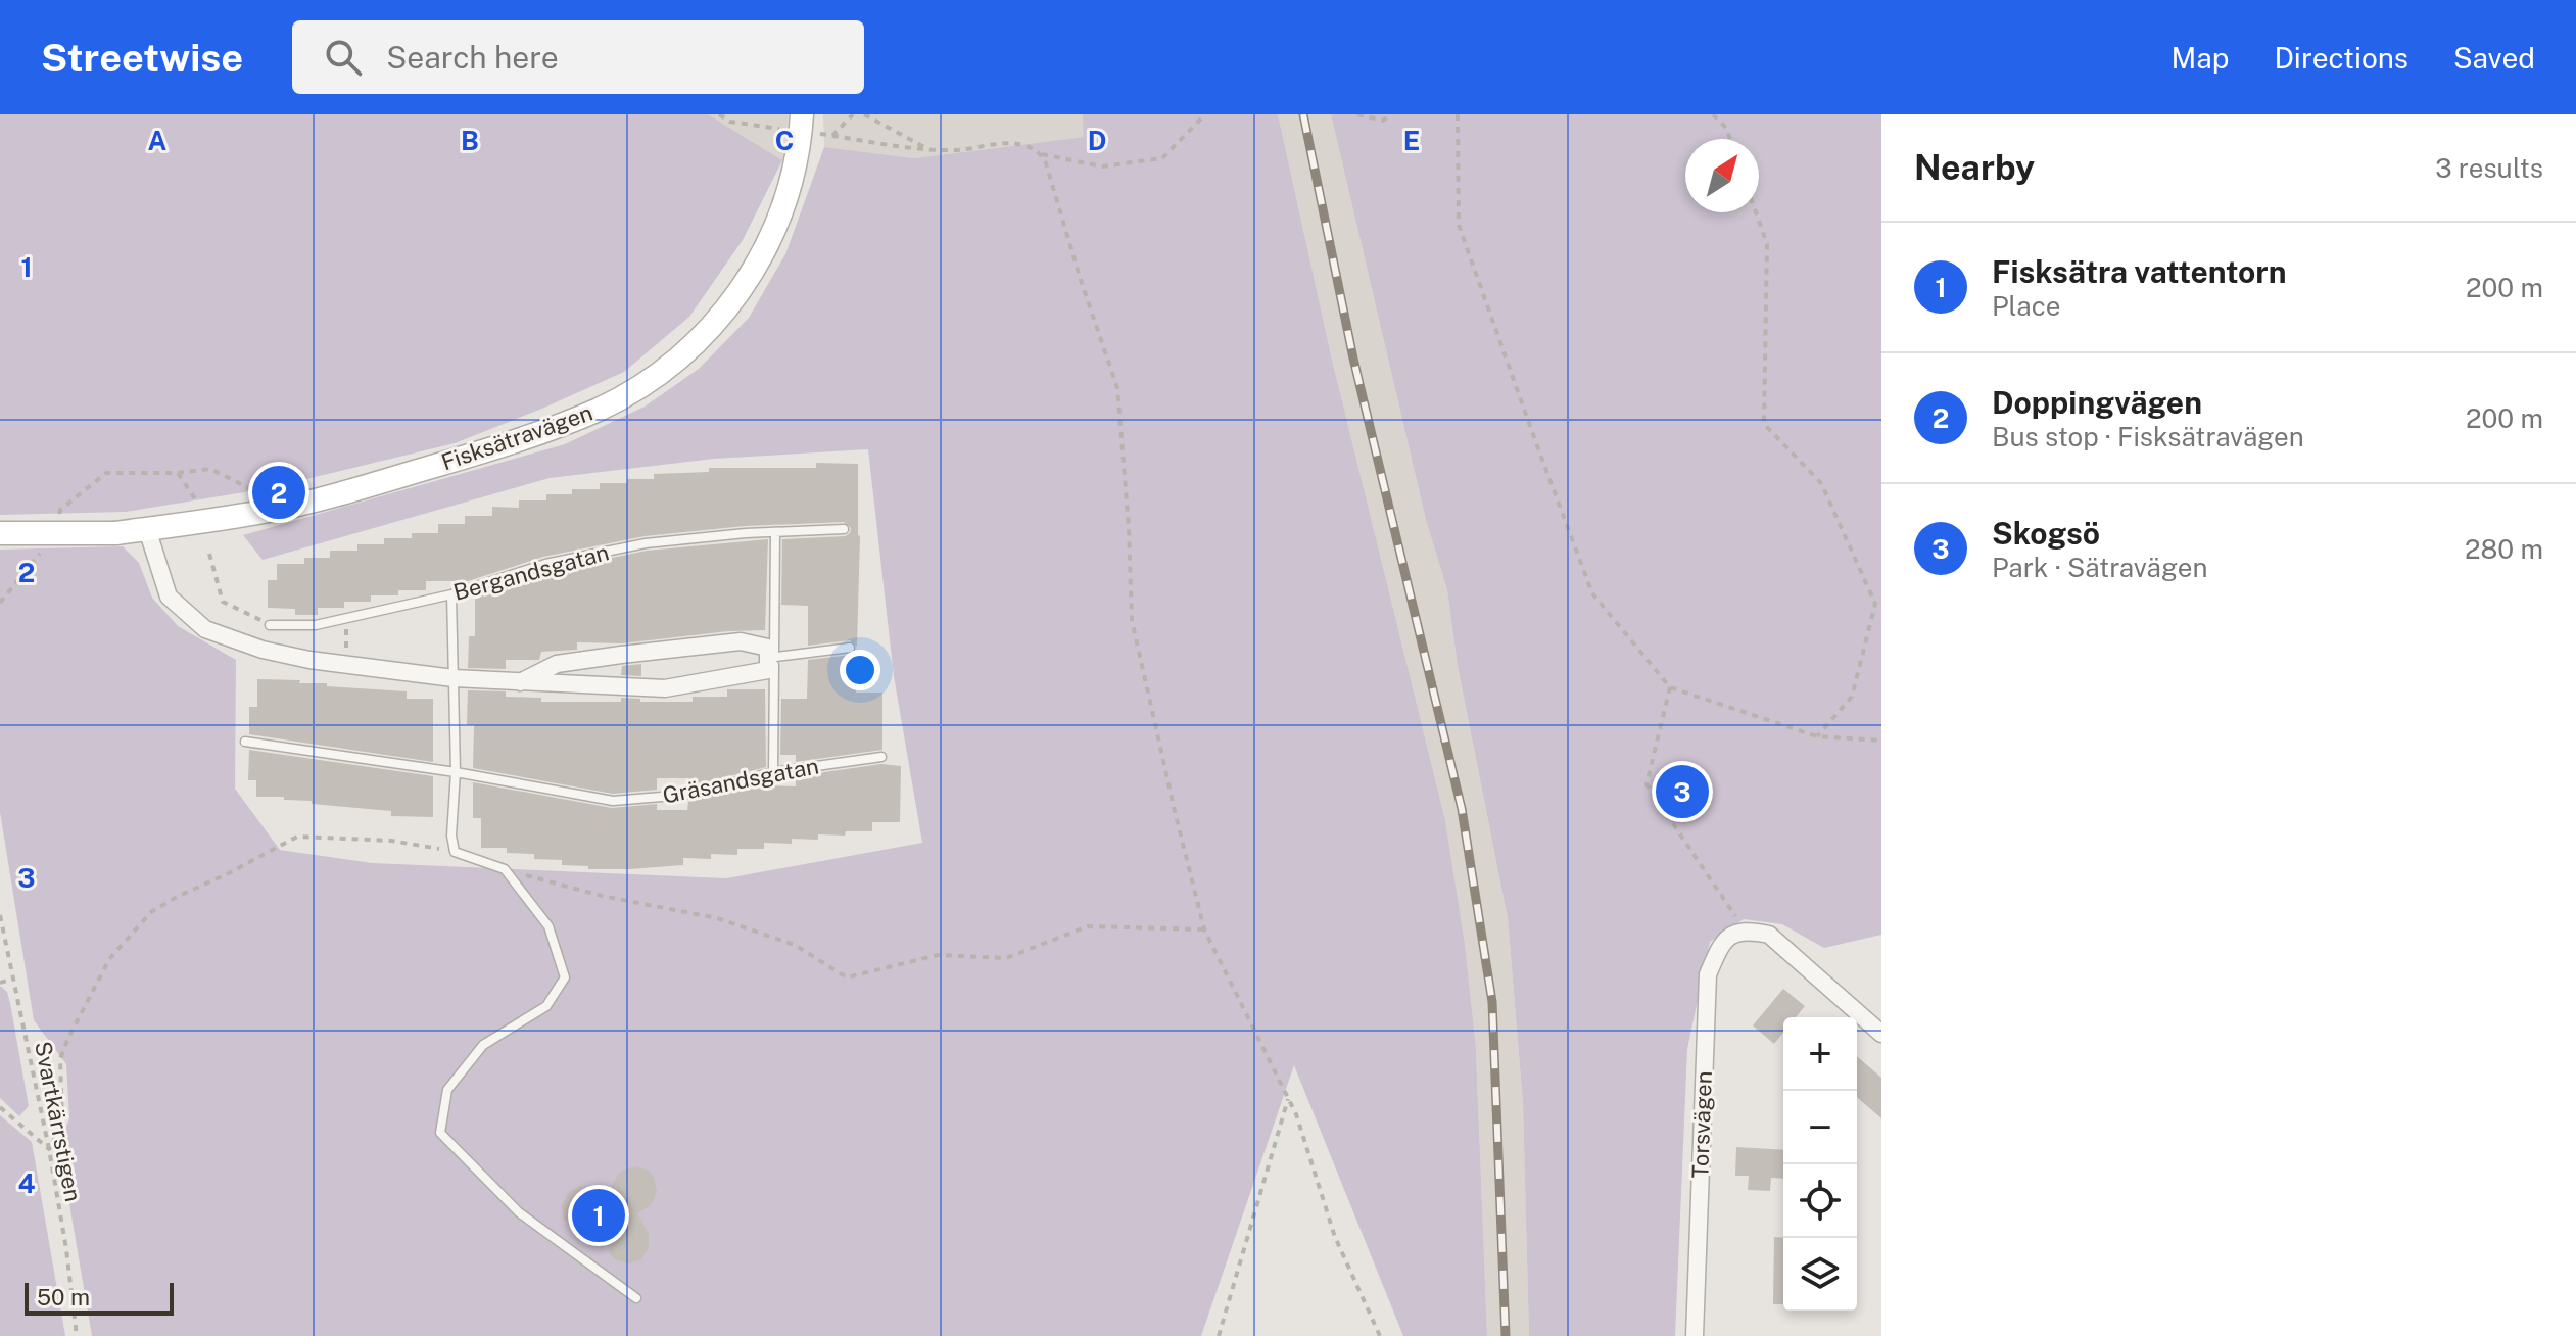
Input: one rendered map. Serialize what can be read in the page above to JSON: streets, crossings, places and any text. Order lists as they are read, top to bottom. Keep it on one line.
{"streets":{"street":["Fisksätravägen","Torsvägen"],"lane":["Bergandsgatan","Gräsandsgatan"],"path":["Svartkärrstigen"]},"scale_bar":"50 m","north":"top right","page":{"header":"Streetwise","search":"Search here","nav":["Map","Directions","Saved"],"heading":["Nearby","3 results"],"list":[{"mark":"1","name":"Fisksätra vattentorn","note":"Place","value":"200 m"},{"mark":"2","name":"Doppingvägen","note":"Bus stop · Fisksätravägen","value":"200 m"},{"mark":"3","name":"Skogsö","note":"Park · Sätravägen","value":"280 m"}],"pins":["2","3","1"],"map_buttons":["+","−"],"scale":"50 m"},"grid":{"columns":["A","B","C","D","E"],"rows":["1","2","3","4"]}}
